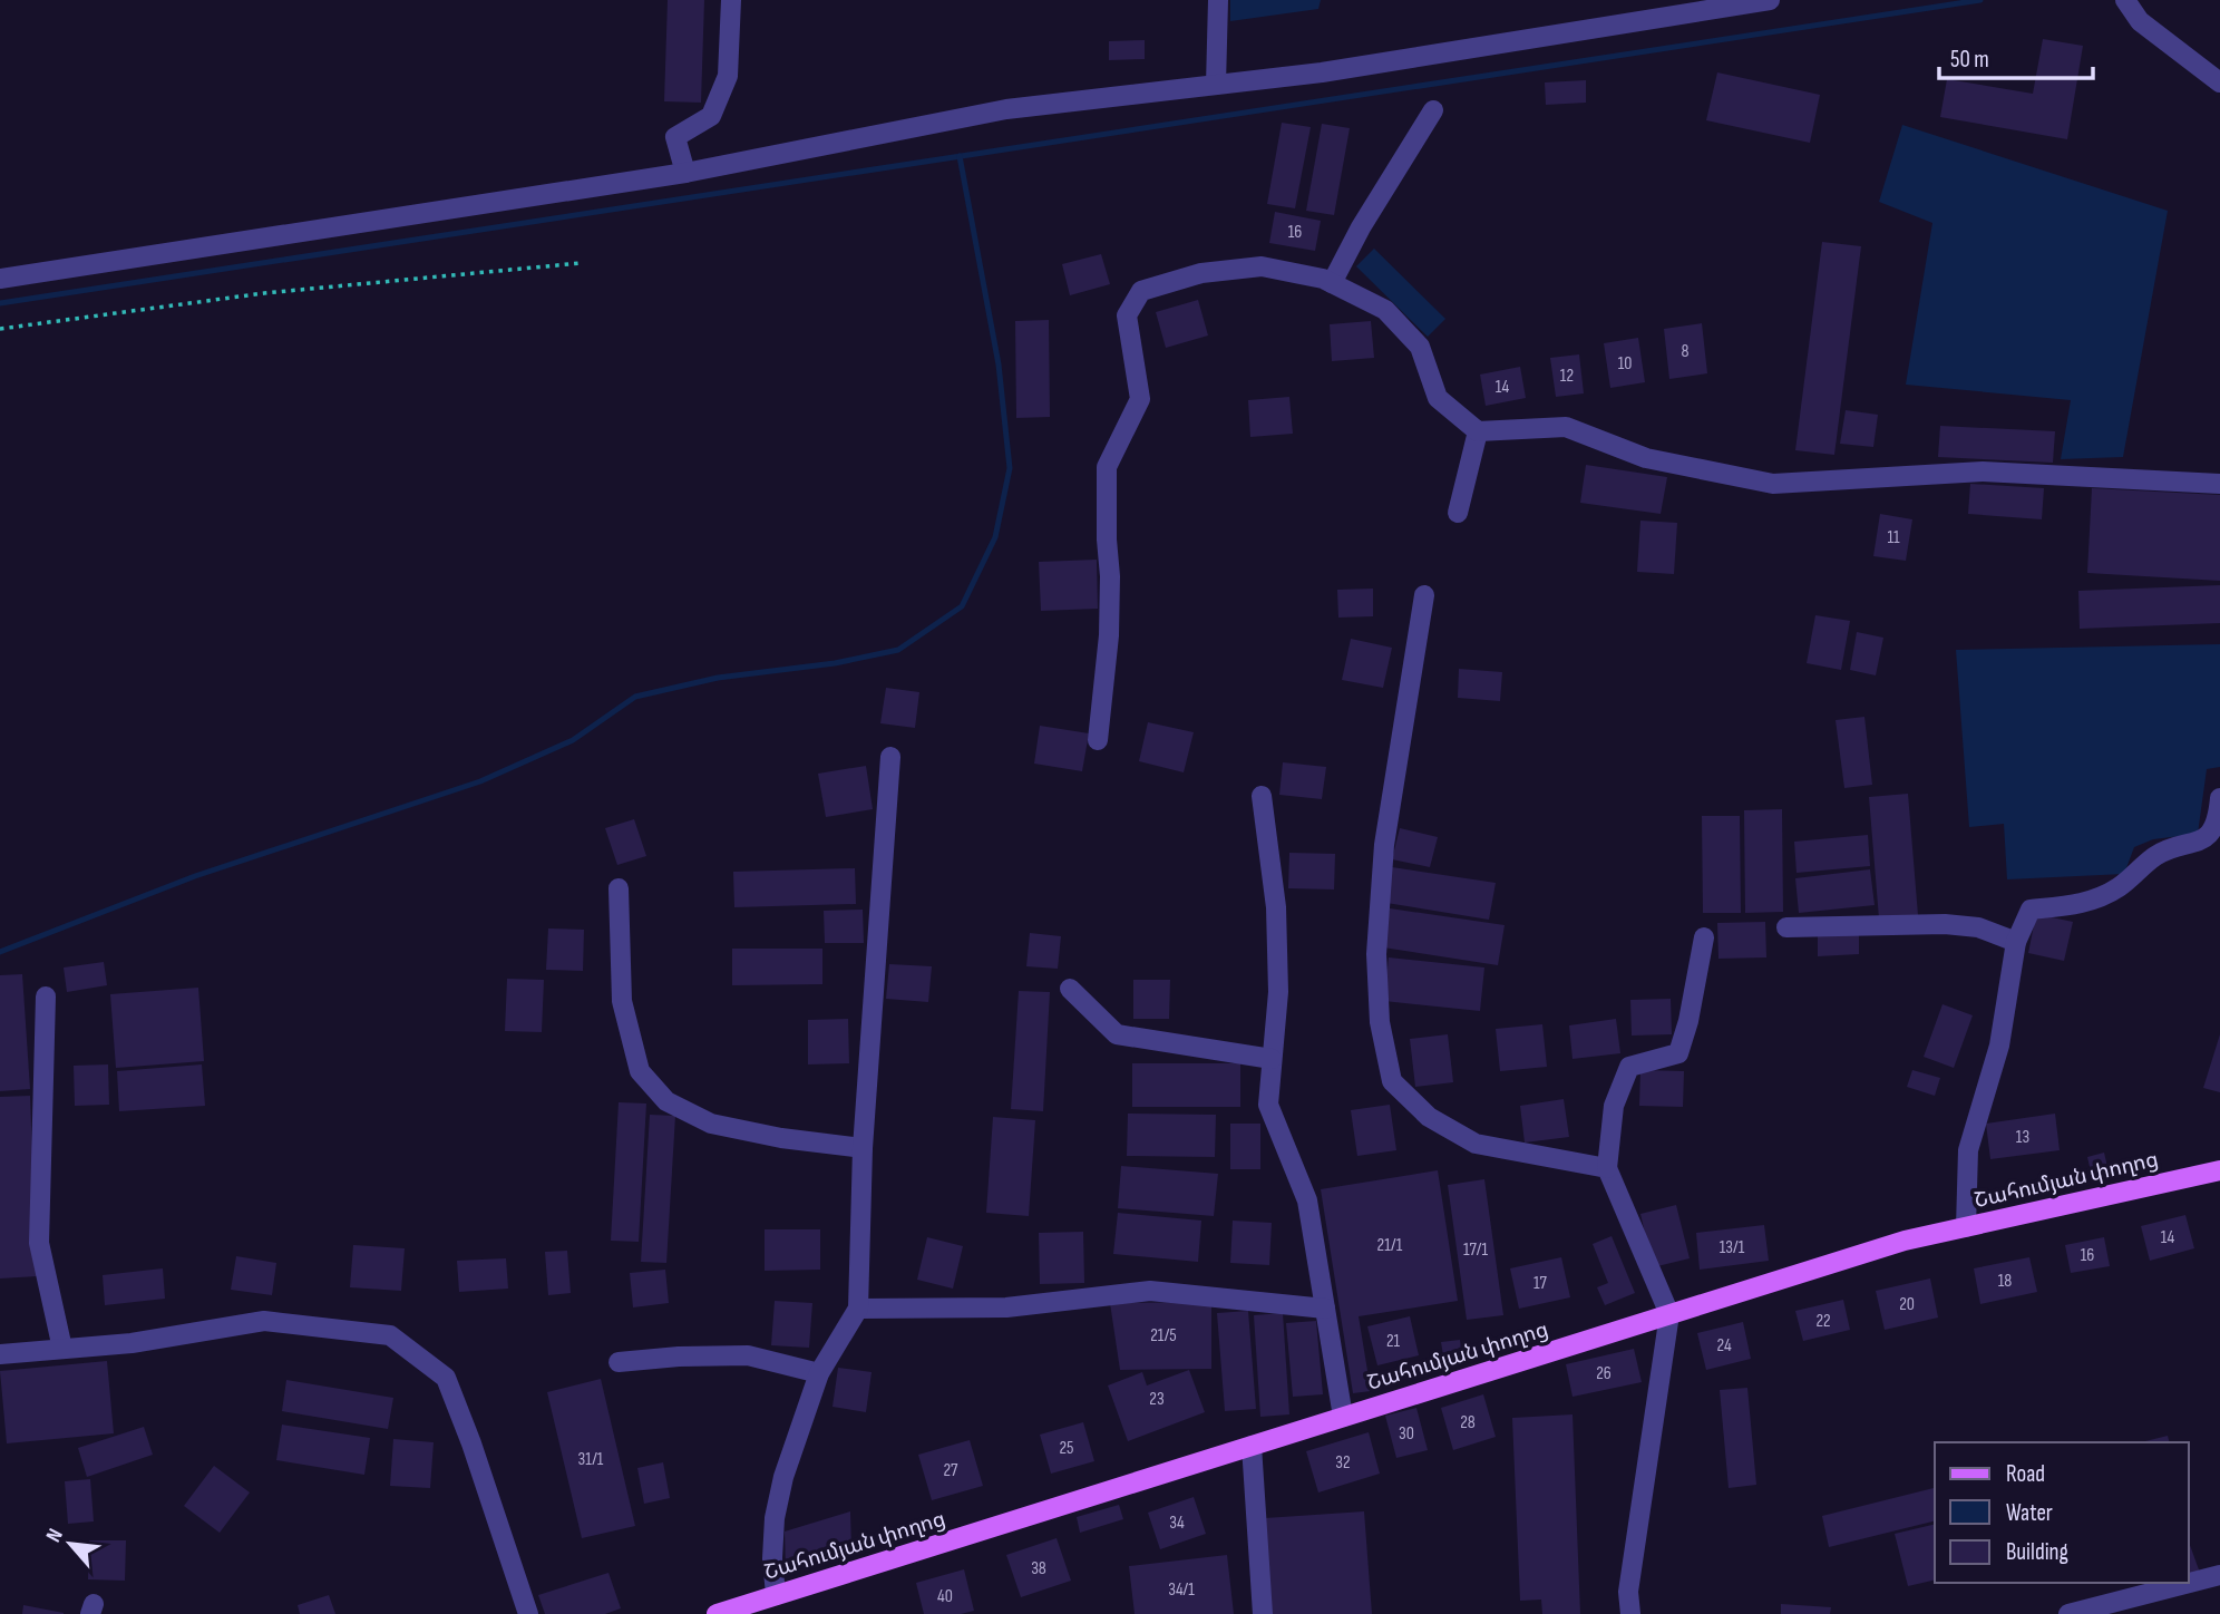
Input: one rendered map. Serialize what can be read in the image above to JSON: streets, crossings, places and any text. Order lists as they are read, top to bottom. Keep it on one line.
{"streets":{"main road":["Շահումյան փողոց"]},"house_numbers":["16","8","10","12","14","11","13","14","21/1","13/1","17/1","16","18","17","20","22","21/5","21","24","26","23","28","30","25","31/1","32","27","34","38","34/1","40"],"legend":["Road","Water","Building"],"scale_bar":"50 m","north":"top left"}
